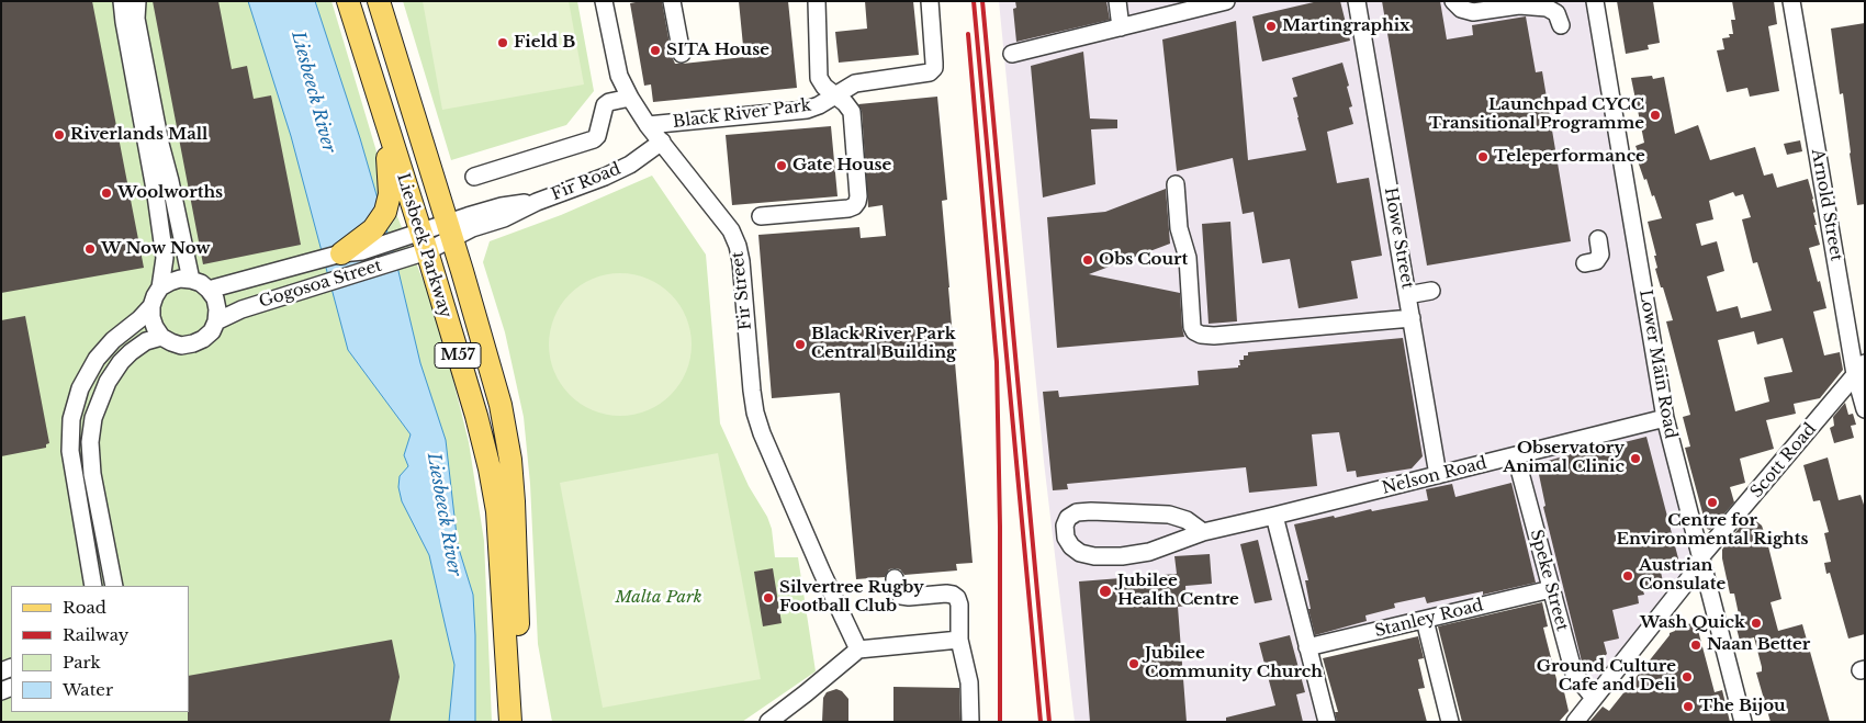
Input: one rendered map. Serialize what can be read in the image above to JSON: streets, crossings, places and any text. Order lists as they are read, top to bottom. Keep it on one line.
{"streets":{"main road":["Liesbeek Parkway","M57"],"street":["Black River Park","Fir Road","Arnold Street","Howe Street","Gogosoa Street","Fir Street","Lower Main Road","Scott Road","Nelson Road","Speke Street","Stanley Road"]},"crossings":[["Black River Park","Fir Street"],["Fir Road","Liesbeek Parkway"],["Fir Road","Gogosoa Street"],["Fir Road","Fir Street"],["Arnold Street","Scott Road"],["Howe Street","Nelson Road"],["Liesbeek Parkway","Gogosoa Street"],["Lower Main Road","Scott Road"],["Lower Main Road","Nelson Road"],["Scott Road","Speke Street"],["Nelson Road","Speke Street"],["Speke Street","Stanley Road"]],"water":["Liesbeeck River"],"parks":["Malta Park"],"places":["Martingraphix","Field B","SITA House","Launchpad CYCC Transitional Programme","Riverlands Mall","Teleperformance","Gate House","Woolworths","W Now Now","Obs Court","Black River Park Central Building","Observatory Animal Clinic","Centre for Environmental Rights","Austrian Consulate","Jubilee Health Centre","Silvertree Rugby Football Club","Wash Quick","Naan Better","Jubilee Community Church","Ground Culture Cafe and Deli","The Bijou"],"legend":["Road","Railway","Park","Water"]}
